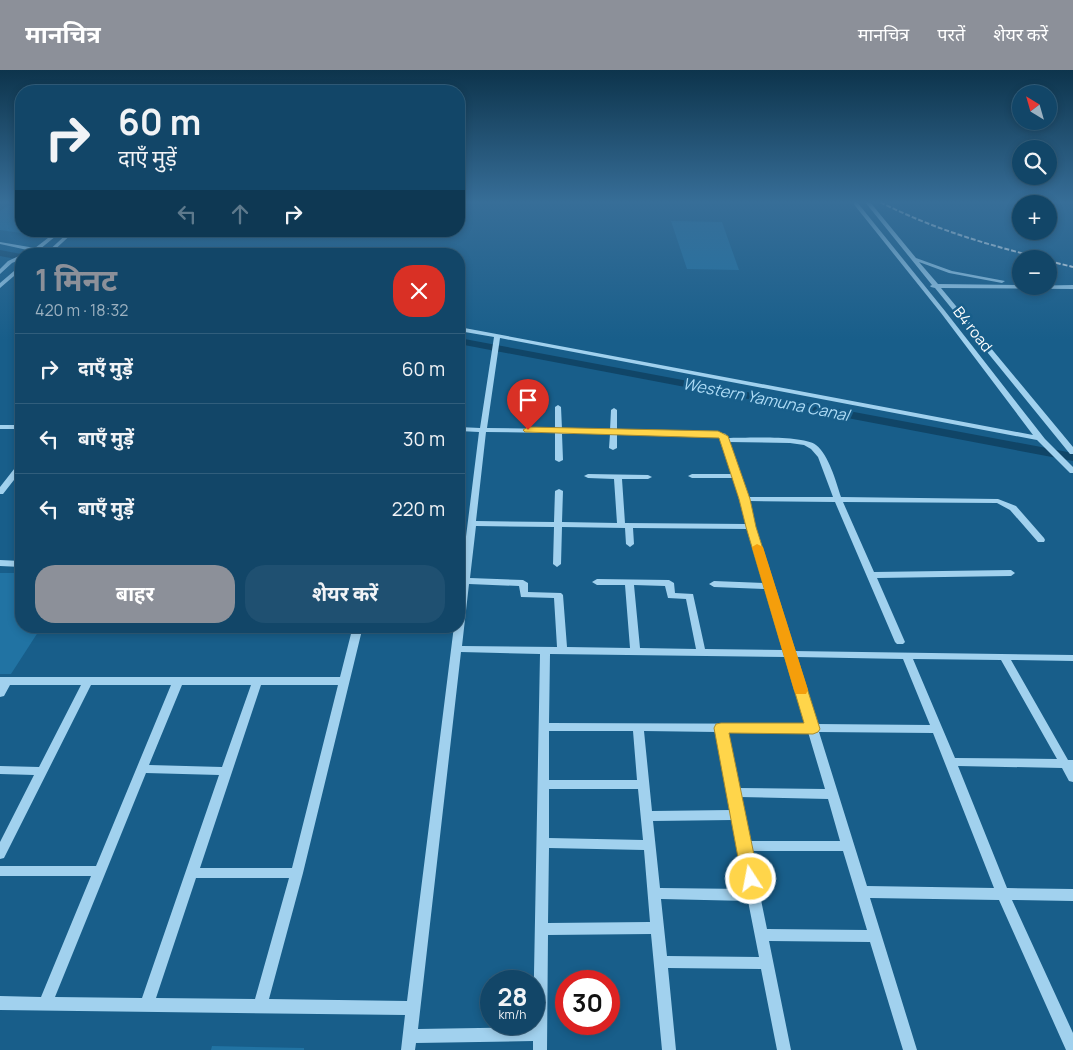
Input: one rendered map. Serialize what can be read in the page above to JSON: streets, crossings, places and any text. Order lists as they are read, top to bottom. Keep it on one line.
{"streets":{"street":["B4 road"]},"water":["Western Yamuna Canal"],"north":"top left","page":{"header":"मानचित्र","nav":["मानचित्र","परतें","शेयर करें"],"map_buttons":["+","−"],"turn":["60 m","दाएँ मुड़ें"],"heading":["1 मिनट","420 m · 18:32"],"list":[{"name":"दाएँ मुड़ें","value":"60 m"},{"name":"बाएँ मुड़ें","value":"30 m"},{"name":"बाएँ मुड़ें","value":"220 m"}],"buttons":["बाहर","शेयर करें"],"speed":"28 km/h","limit":"30"}}
